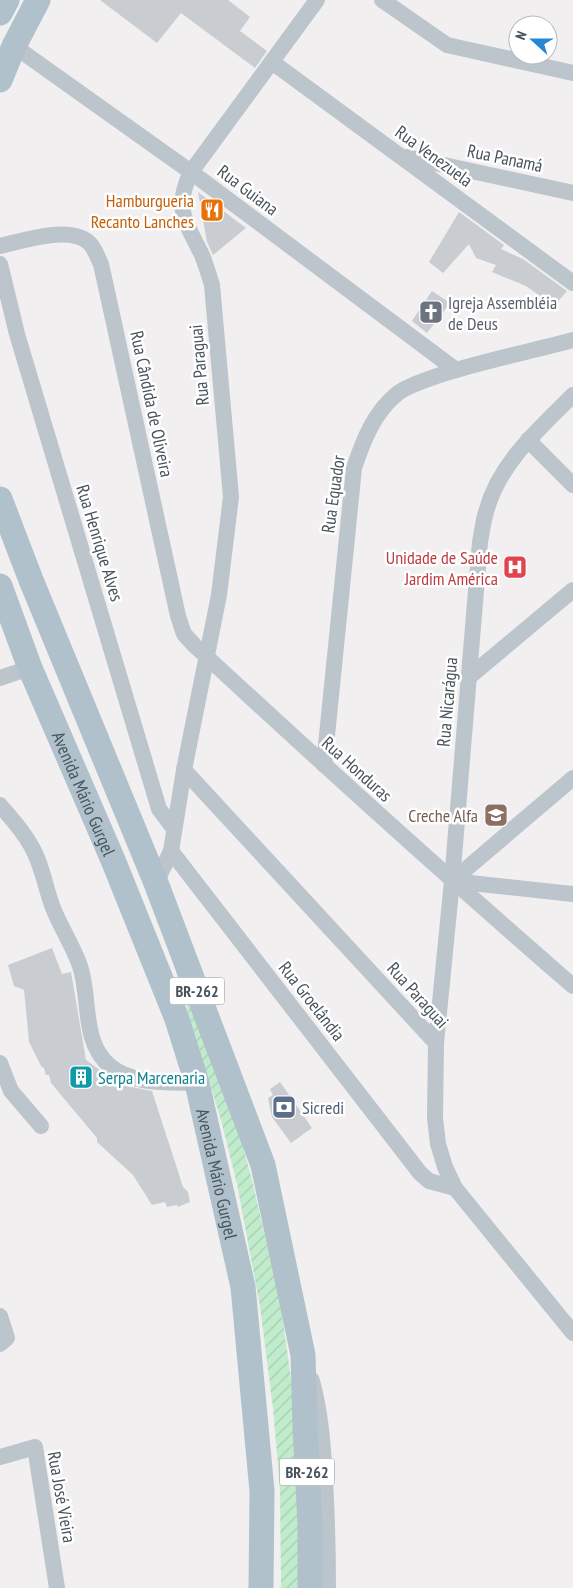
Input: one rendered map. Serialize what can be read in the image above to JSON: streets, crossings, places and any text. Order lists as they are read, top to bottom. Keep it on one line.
{"streets":{"main road":["Avenida Mário Gurgel","BR-262"],"street":["Rua Venezuela","Rua Panamá","Rua Guiana","Rua Paraguai","Rua Cândida de Oliveira","Rua Equador","Rua Henrique Alves","Rua Nicarágua","Rua Honduras","Rua Groelândia","Rua José Vieira"]},"crossings":[["Rua Venezuela","Rua Panamá"],["Rua Venezuela","Rua Paraguai"],["Rua Guiana","Rua Paraguai"],["Rua Guiana","Rua Equador"],["Rua Paraguai","Rua Cândida de Oliveira"],["Rua Paraguai","Rua Henrique Alves"],["Rua Paraguai","Rua Nicarágua"],["Rua Paraguai","Rua Honduras"],["Rua Paraguai","Rua Groelândia"],["Rua Cândida de Oliveira","Rua Honduras"],["Rua Equador","Rua Honduras"],["Rua Nicarágua","Rua Honduras"]],"places":{"restaurant":["Hamburgueria Recanto Lanches"],"church":["Igreja Assembléia de Deus"],"hospital":["Unidade de Saúde Jardim América"],"school or university":["Creche Alfa"],"building":["Serpa Marcenaria"],"bank":["Sicredi"]},"north":"left"}
